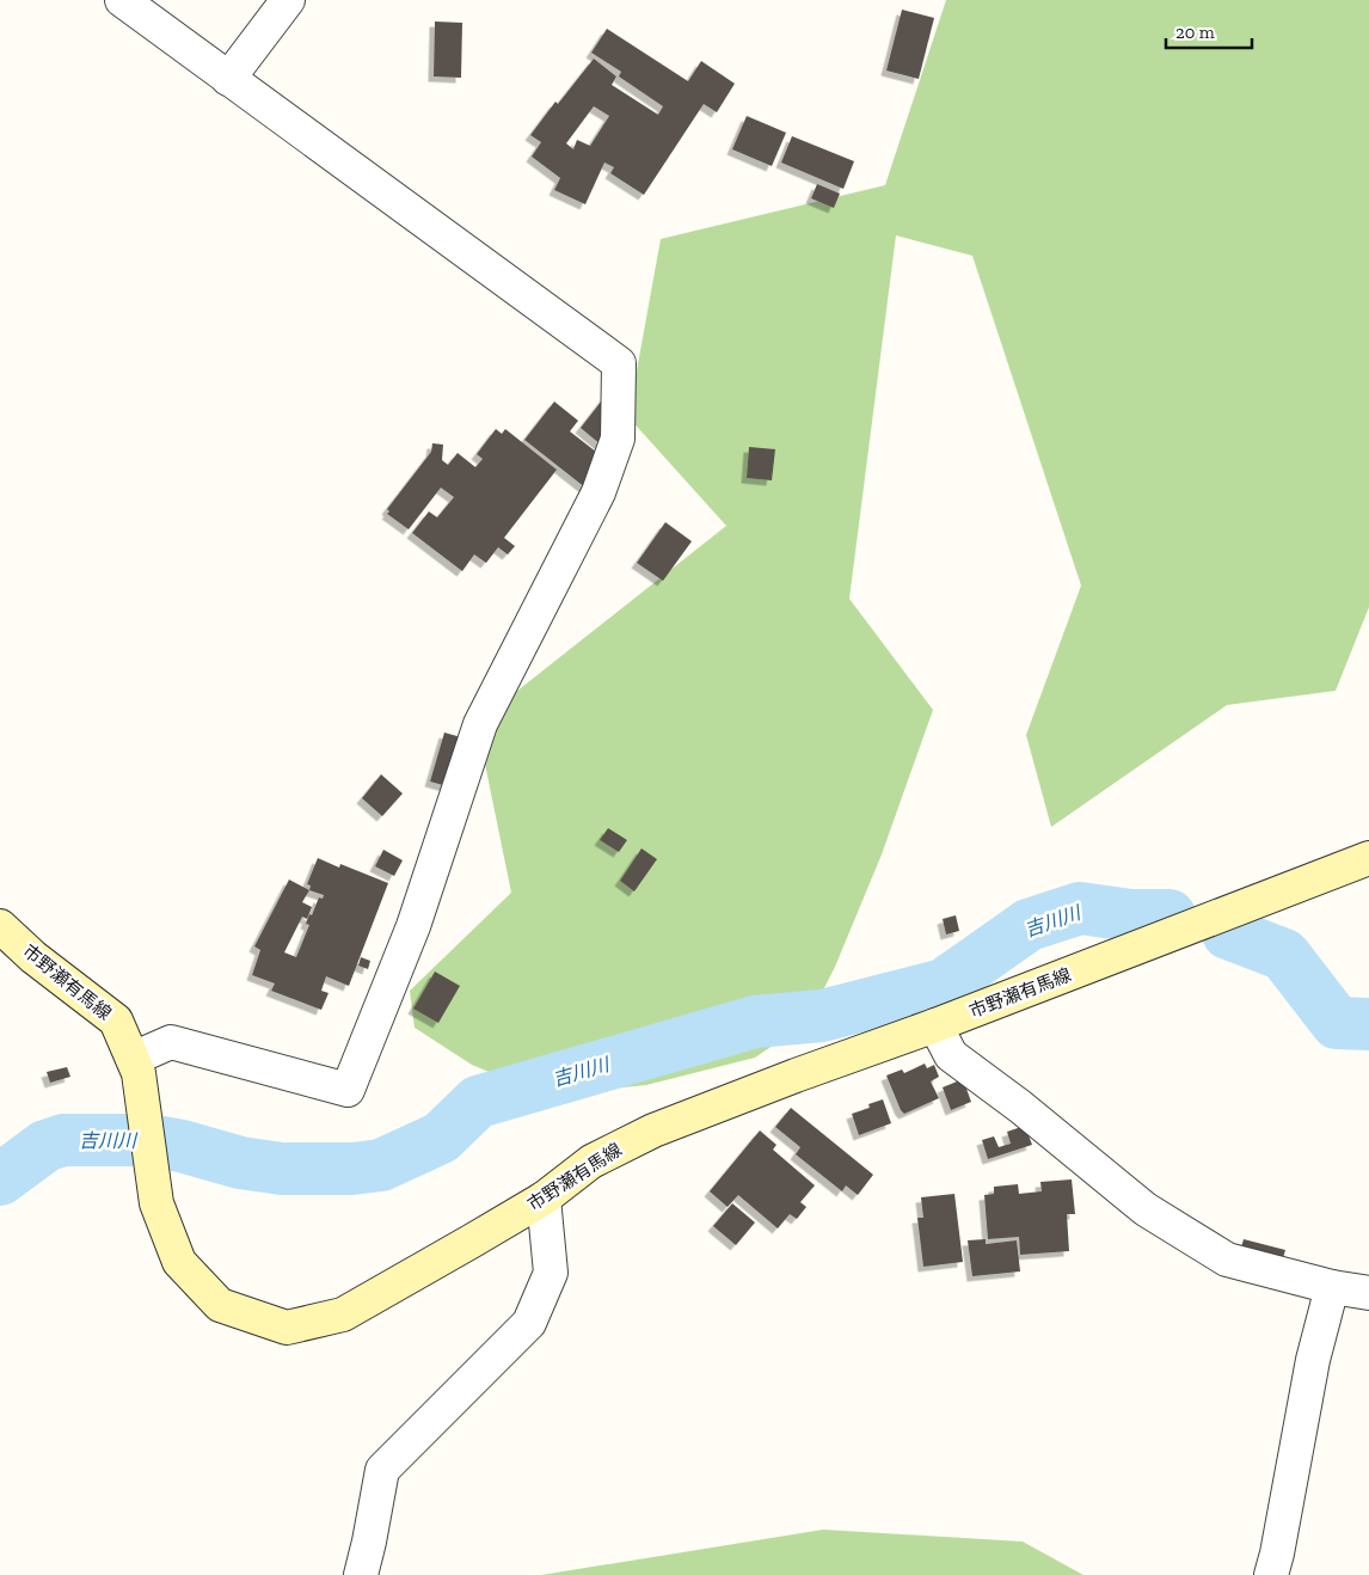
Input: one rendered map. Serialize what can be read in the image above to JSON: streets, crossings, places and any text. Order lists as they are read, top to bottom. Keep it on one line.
{"streets":{"main road":["市野瀬有馬線"]},"water":["吉川川"],"scale_bar":"20 m"}
